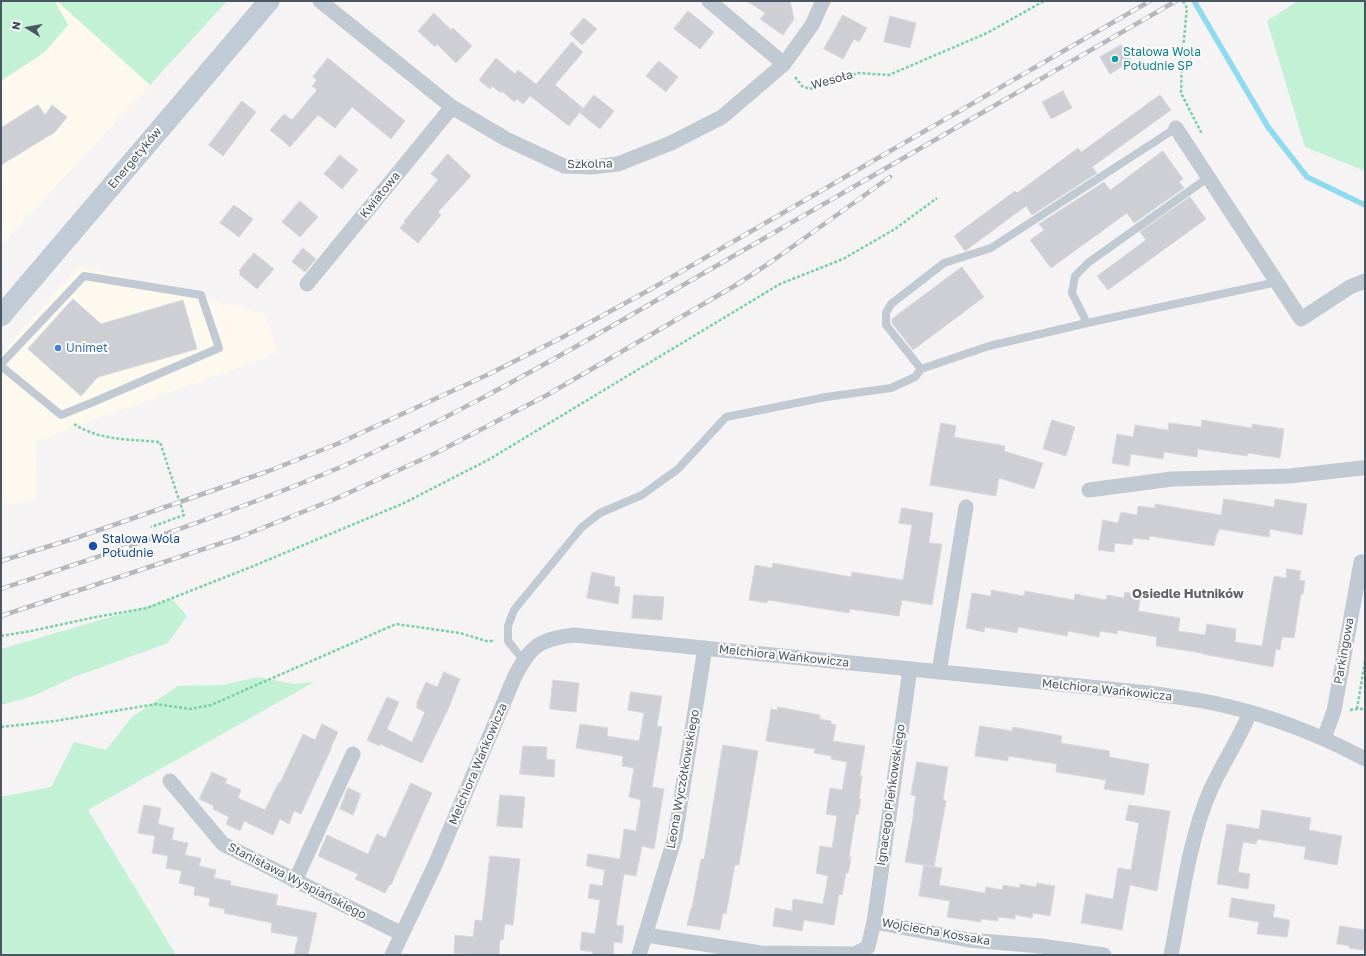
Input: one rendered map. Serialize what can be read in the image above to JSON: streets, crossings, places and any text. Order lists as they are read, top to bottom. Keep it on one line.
{"streets":{"main road":["Energetyków"],"street":["Szkolna","Kwiatowa","Parkingowa","Melchiora Wańkowicza","Leona Wyczółkowskiego","Ignacego Pieńkowskiego","Stanisława Wyspiańskiego","Wojciecha Kossaka"],"path":["Wesoła"]},"crossings":[["Wesoła","Szkolna"],["Szkolna","Kwiatowa"],["Parkingowa","Melchiora Wańkowicza"],["Melchiora Wańkowicza","Leona Wyczółkowskiego"],["Melchiora Wańkowicza","Ignacego Pieńkowskiego"],["Melchiora Wańkowicza","Stanisława Wyspiańskiego"],["Leona Wyczółkowskiego","Wojciecha Kossaka"],["Ignacego Pieńkowskiego","Wojciecha Kossaka"]],"districts":["Osiedle Hutników"],"places":["Stalowa Wola Południe SP","Unimet","Stalowa Wola Południe"],"north":"left"}
